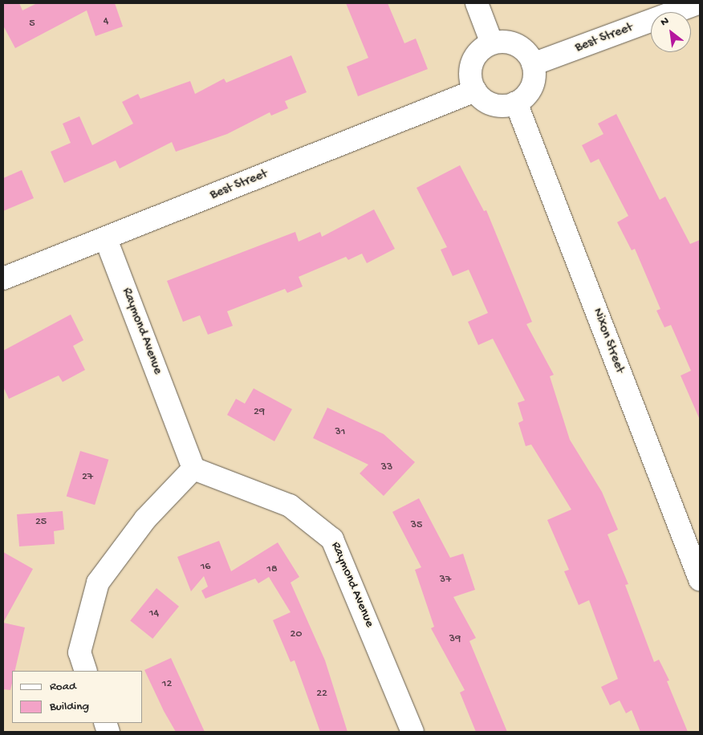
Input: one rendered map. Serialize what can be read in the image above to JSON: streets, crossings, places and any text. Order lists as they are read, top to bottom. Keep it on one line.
{"streets":{"street":["Best Street","Raymond Avenue","Nixon Street"]},"crossings":[["Best Street","Raymond Avenue"],["Best Street","Nixon Street"]],"house_numbers":["4","5","29","31","33","27","25","35","16","18","37","14","20","39","12","22"],"legend":["Road","Building"],"north":"top left"}
